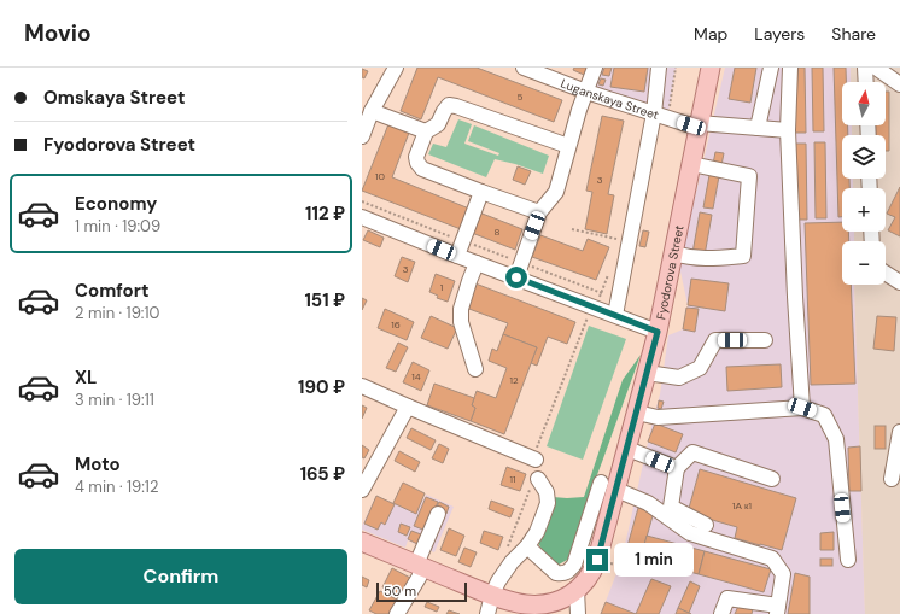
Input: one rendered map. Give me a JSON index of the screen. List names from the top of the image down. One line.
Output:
{"streets":{"main road":["Fyodorova Street"],"street":["Luganskaya Street"]},"crossings":[["Luganskaya Street","Fyodorova Street"]],"house_numbers":["5","10","3","8","3","1","16","14","12","11","1А к1"],"scale_bar":"50 m","north":"top","page":{"header":"Movio","nav":["Map","Layers","Share"],"banner":["Omskaya Street","Fyodorova Street"],"map_buttons":["+","−"],"list":[{"name":"Economy","note":"1 min · 19:09","value":"112 ₽"},{"name":"Comfort","note":"2 min · 19:10","value":"151 ₽"},{"name":"XL","note":"3 min · 19:11","value":"190 ₽"},{"name":"Moto","note":"4 min · 19:12","value":"165 ₽"}],"buttons":"Confirm","bubble":"1 min","scale":"50 m"}}
